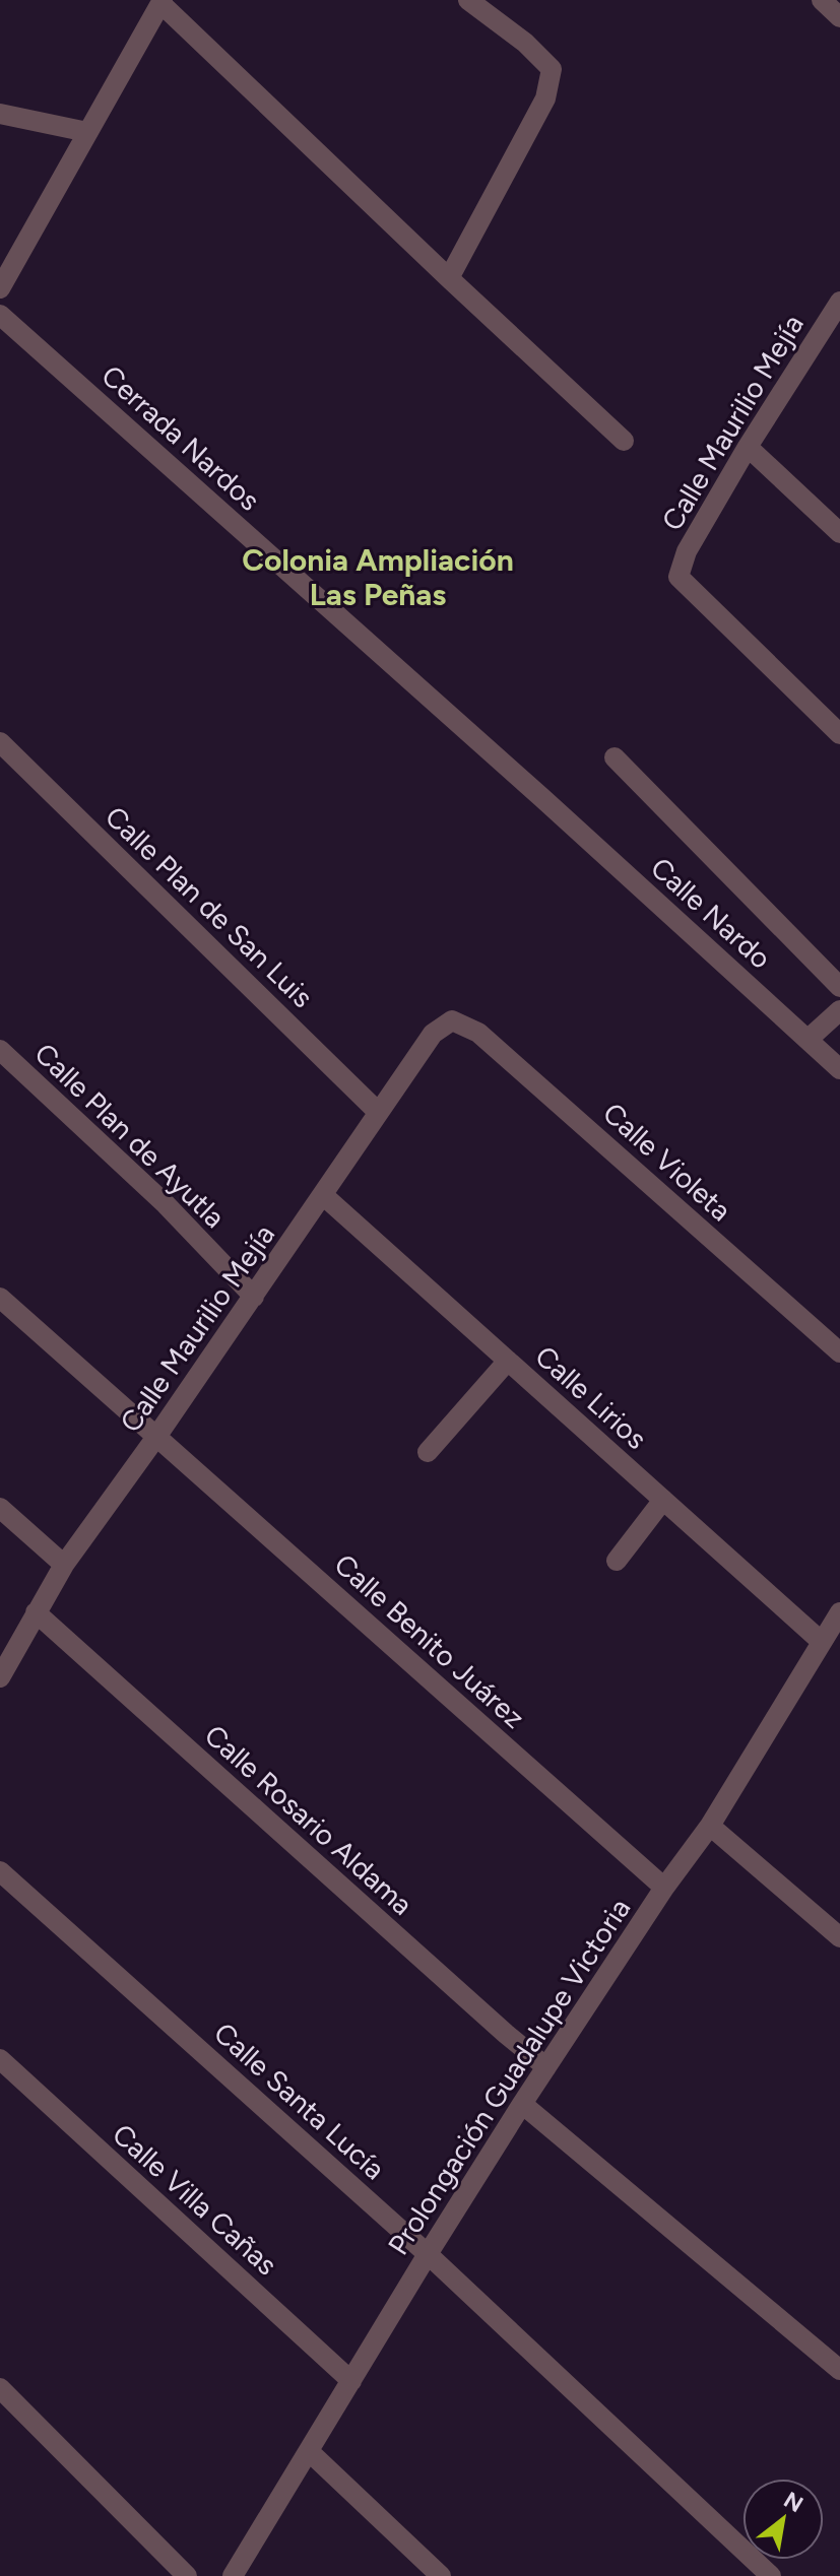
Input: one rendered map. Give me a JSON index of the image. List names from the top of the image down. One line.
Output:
{"streets":{"street":["Calle Maurilio Mejía","Cerrada Nardos","Calle Plan de San Luis","Calle Nardo","Calle Plan de Ayutla","Calle Violeta","Calle Lirios","Calle Benito Juárez","Calle Rosario Aldama","Prolongación Guadalupe Victoria","Calle Santa Lucía","Calle Villa Cañas"]},"crossings":[["Calle Maurilio Mejía","Calle Plan de San Luis"],["Calle Maurilio Mejía","Calle Plan de Ayutla"],["Calle Maurilio Mejía","Calle Violeta"],["Calle Maurilio Mejía","Calle Lirios"],["Calle Maurilio Mejía","Calle Benito Juárez"],["Calle Maurilio Mejía","Calle Rosario Aldama"],["Cerrada Nardos","Calle Nardo"],["Calle Lirios","Prolongación Guadalupe Victoria"],["Calle Benito Juárez","Prolongación Guadalupe Victoria"],["Calle Rosario Aldama","Prolongación Guadalupe Victoria"],["Prolongación Guadalupe Victoria","Calle Santa Lucía"],["Prolongación Guadalupe Victoria","Calle Villa Cañas"]],"districts":["Colonia Ampliación Las Peñas"],"north":"top right"}
